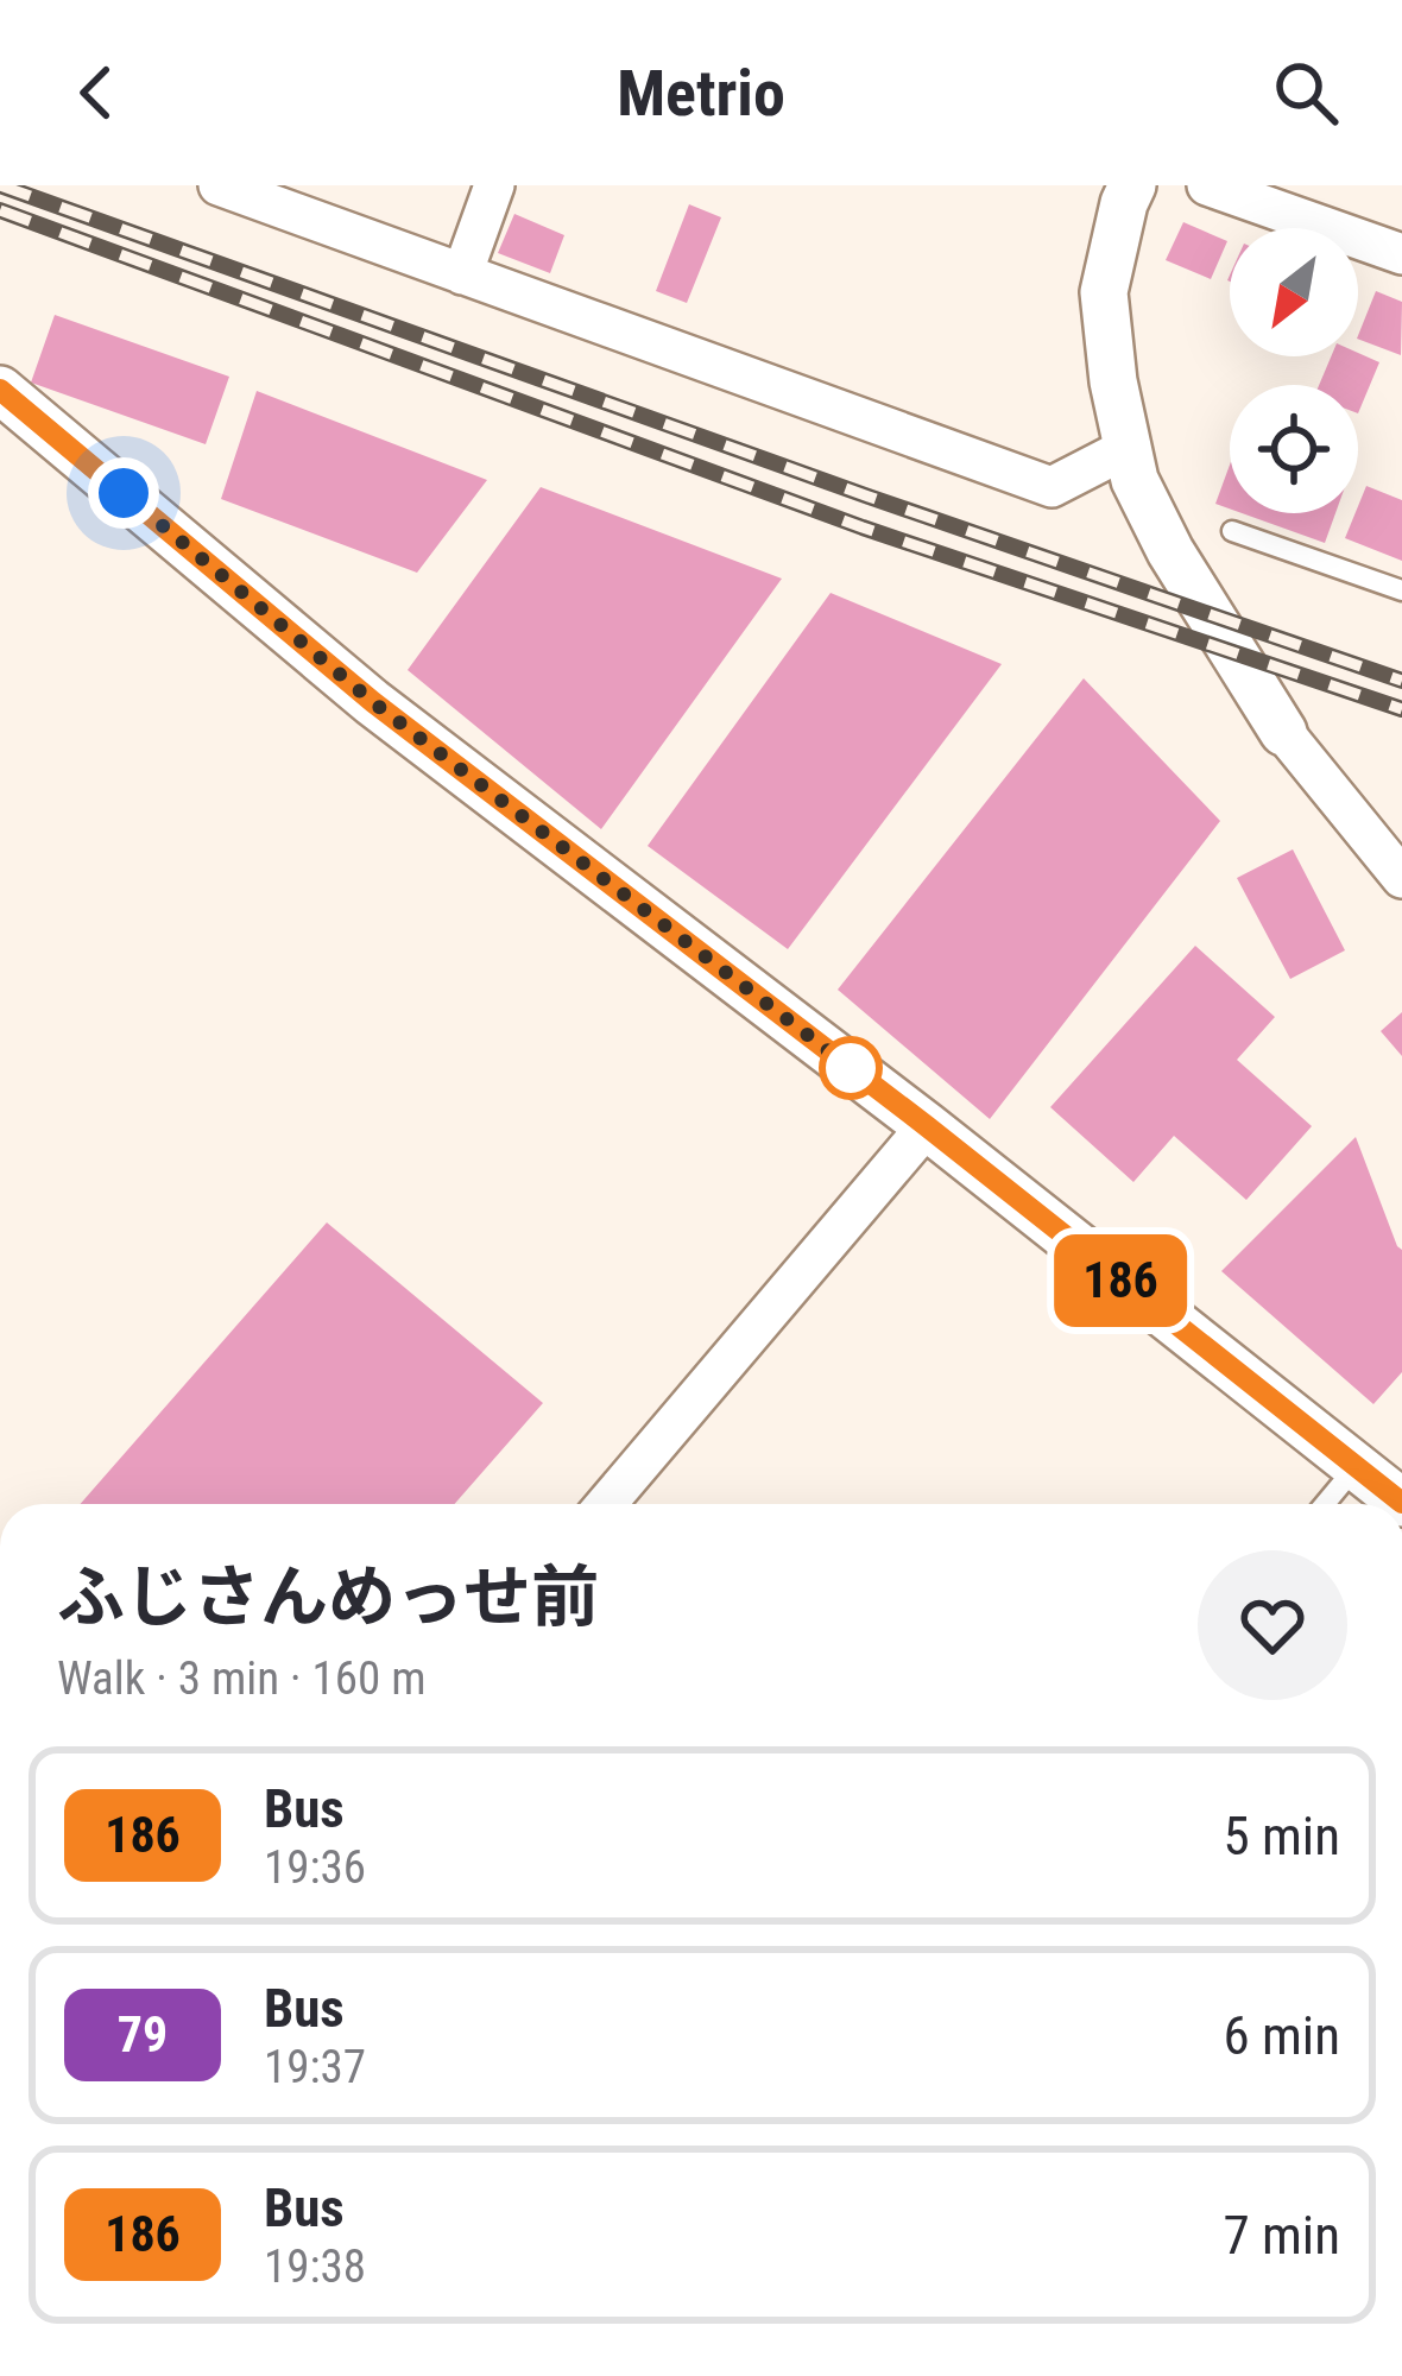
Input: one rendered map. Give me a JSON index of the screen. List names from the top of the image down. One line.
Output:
{"lines":["bus line 186"],"north":"bottom left","page":{"header":"Metrio","on_map":"186","heading":["ふじさんめっせ前","Walk · 3 min · 160 m"],"list":[{"mark":"186","name":"Bus","note":"19:36","value":"5 min"},{"mark":"79","name":"Bus","note":"19:37","value":"6 min"},{"mark":"186","name":"Bus","note":"19:38","value":"7 min"}]}}
